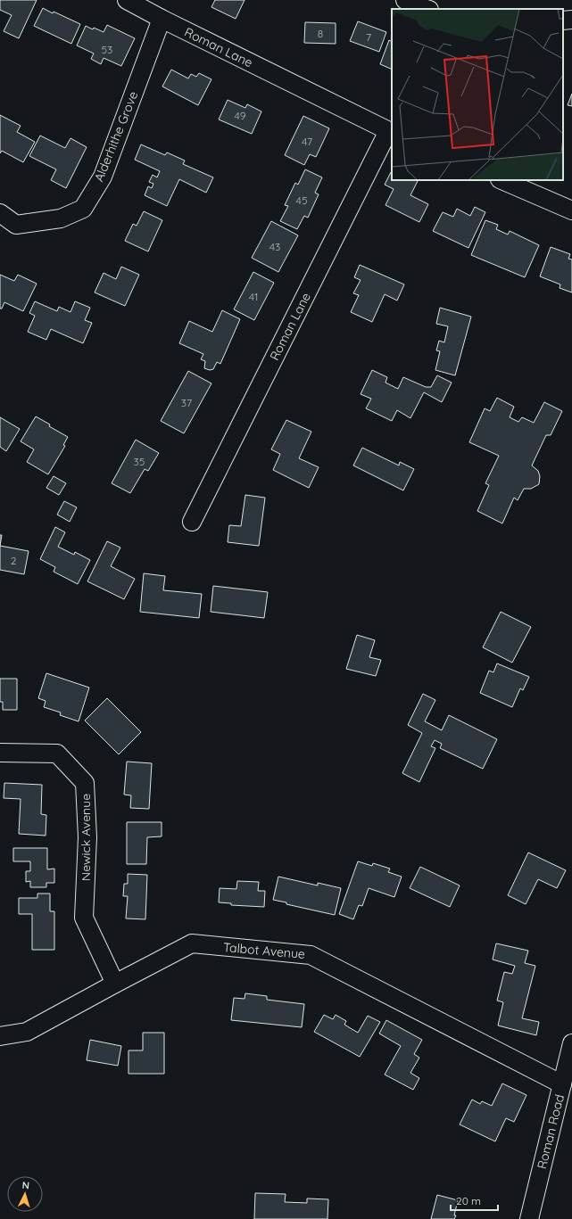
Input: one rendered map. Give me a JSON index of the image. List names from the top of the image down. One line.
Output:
{"streets":{"street":["Roman Lane","Alderhithe Grove","Newick Avenue","Talbot Avenue","Roman Road"]},"crossings":[["Roman Lane","Alderhithe Grove"],["Newick Avenue","Talbot Avenue"],["Talbot Avenue","Roman Road"]],"house_numbers":["8","7","53","49","47","45","43","41","37","35","2"],"scale_bar":"20 m","north":"top"}
